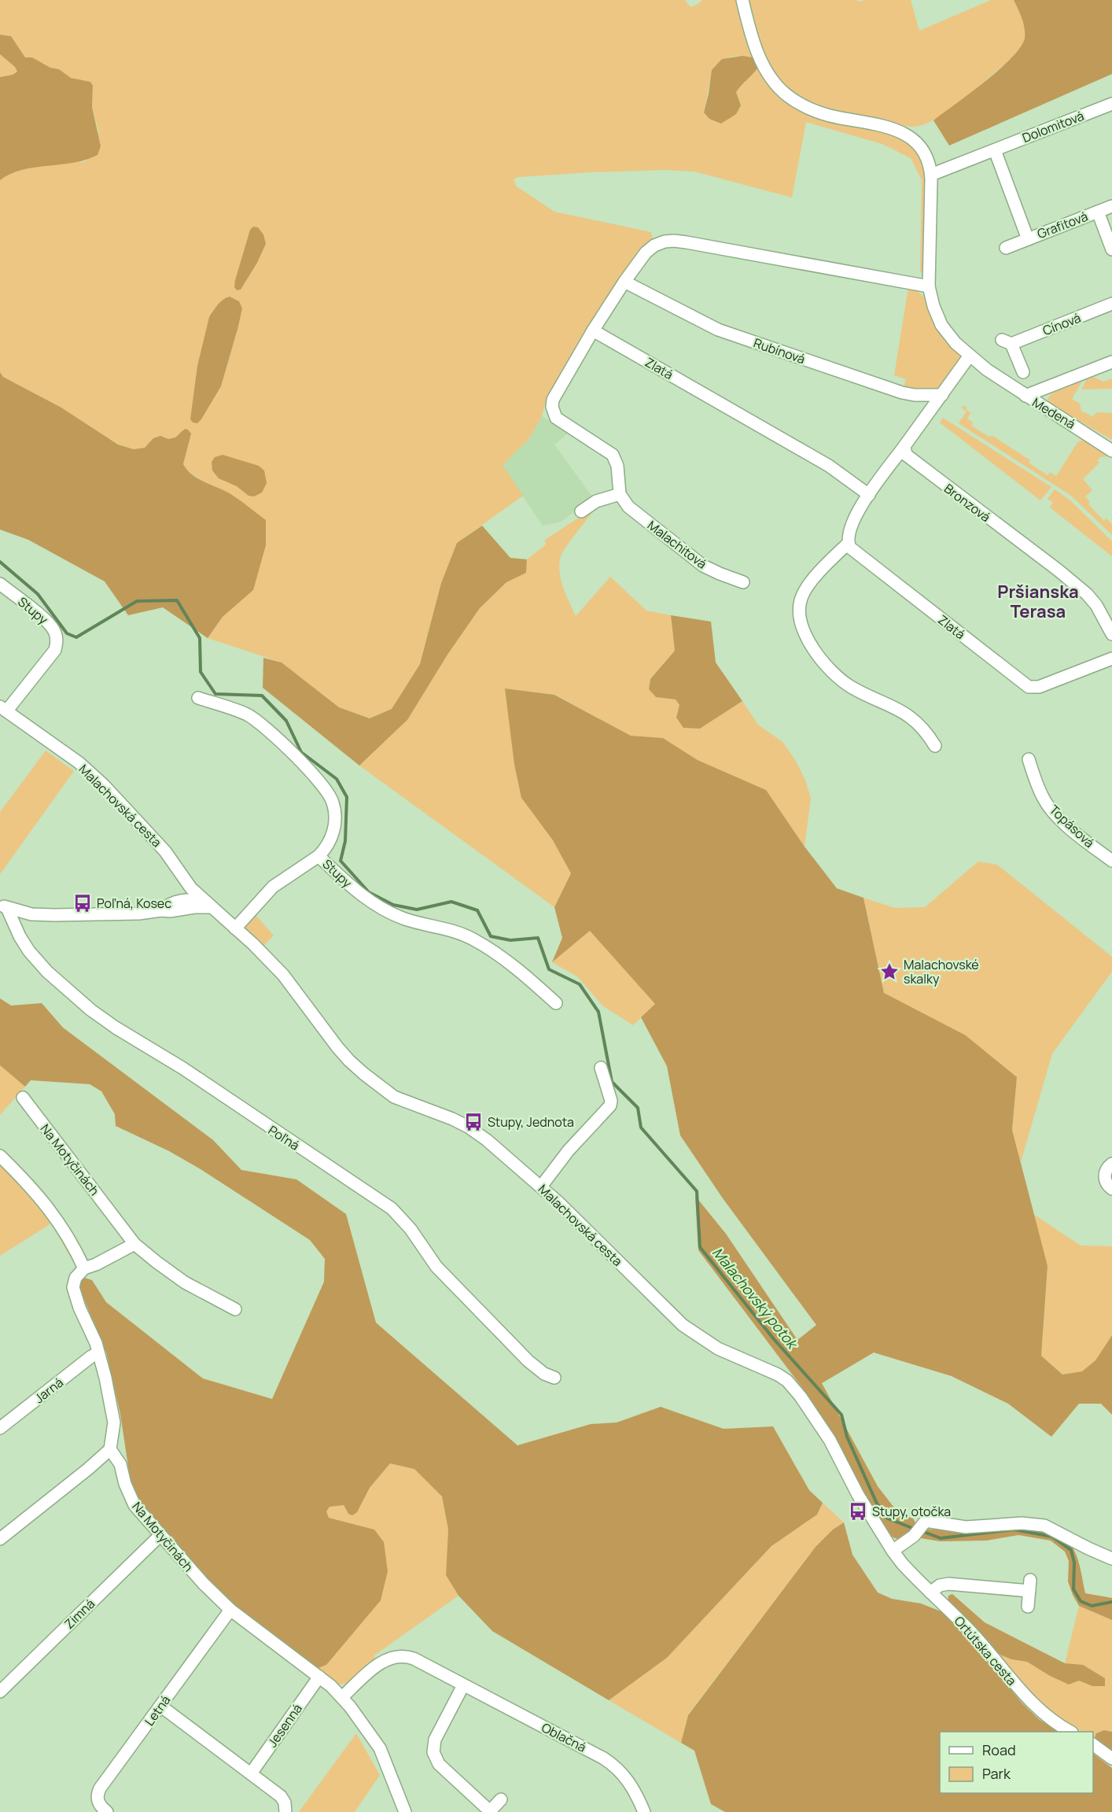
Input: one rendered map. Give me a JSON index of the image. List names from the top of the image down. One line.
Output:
{"streets":{"street":["Dolomitová","Grafitová","Cínová","Rubínová","Zlatá","Medená","Bronzová","Malachitová","Stupy","Malachovská cesta","Topásová","Poľná","Na Motyčinách","Jarná","Zimná","Ortútska cesta","Letná","Jesenná","Oblačná"]},"crossings":[["Dolomitová","Grafitová"],["Stupy","Malachovská cesta"],["Malachovská cesta","Poľná"],["Malachovská cesta","Ortútska cesta"],["Na Motyčinách","Zimná"],["Na Motyčinách","Letná"],["Na Motyčinách","Jesenná"],["Na Motyčinách","Oblačná"]],"districts":["Pršianska Terasa"],"water":["Malachovský potok"],"places":{"bus stop":["Poľná, Kosec","Stupy, Jednota","Stupy, otočka"],"place":["Malachovské skalky"]},"legend":["Road","Park"]}
